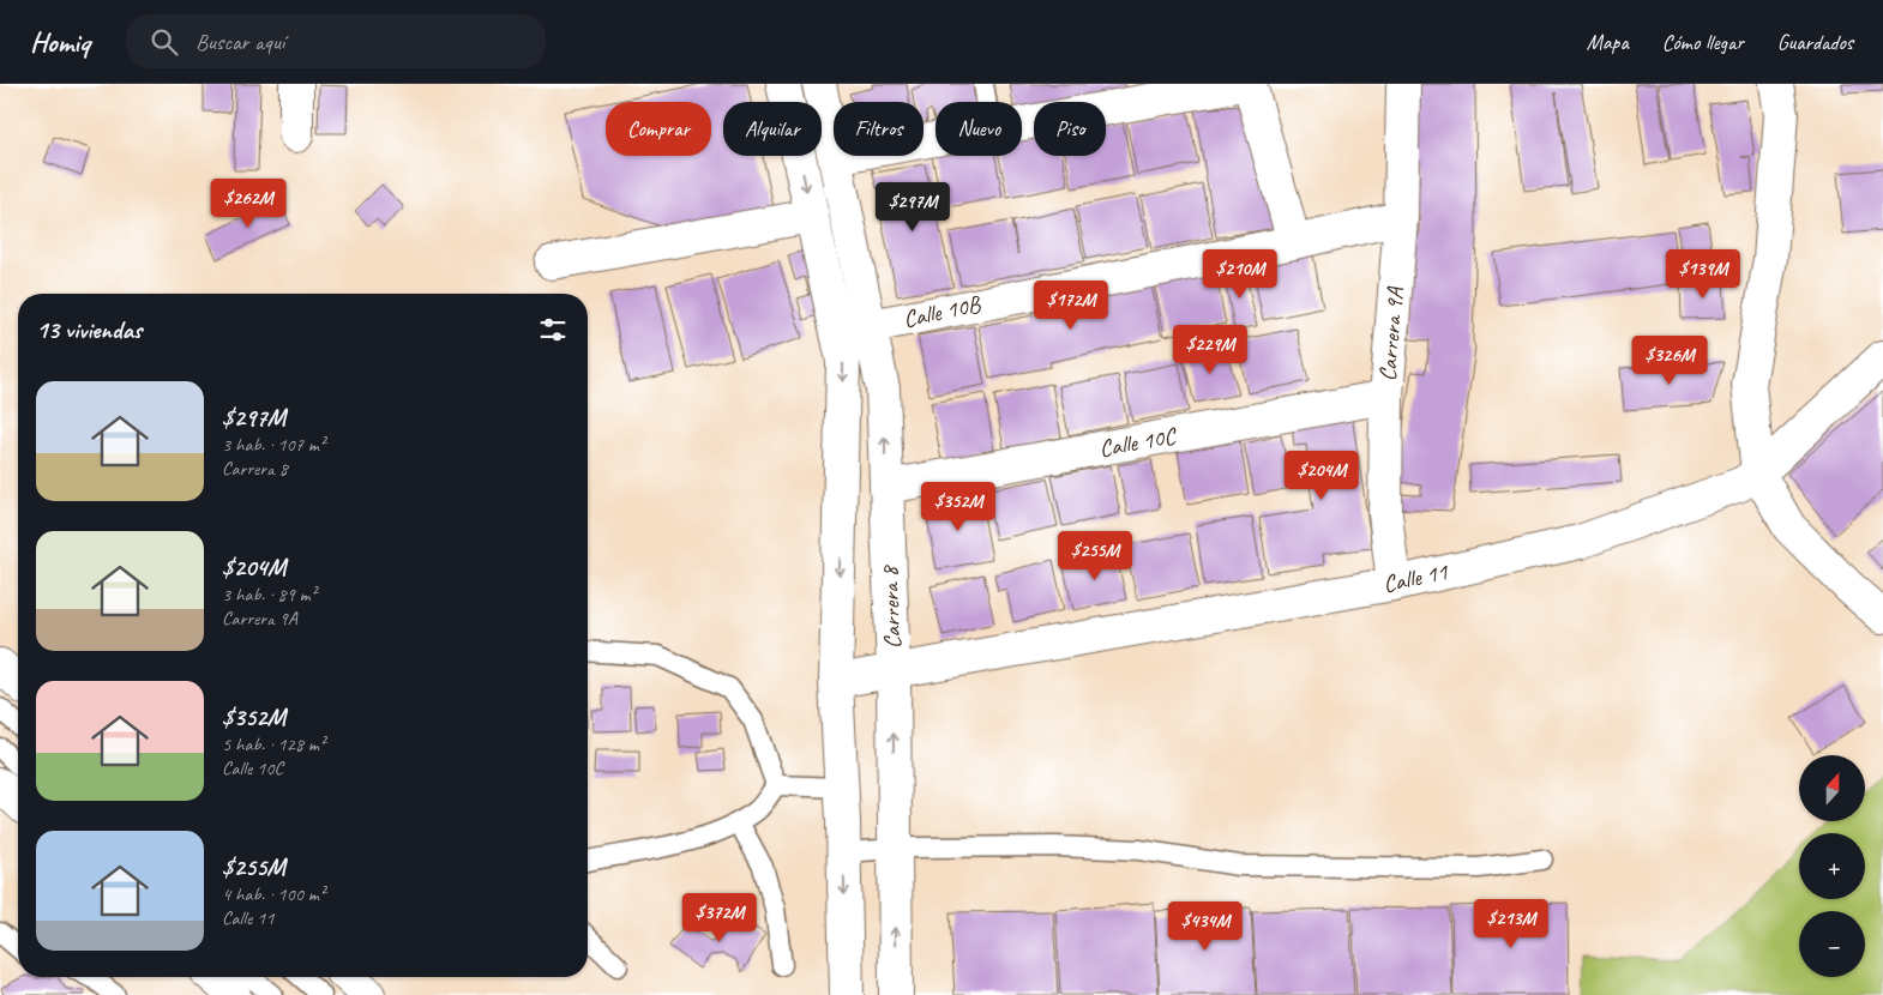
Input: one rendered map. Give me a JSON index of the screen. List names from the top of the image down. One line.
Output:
{"streets":{"main road":["Calle 10B","Carrera 9A","Calle 10C","Calle 11","Carrera 8"]},"crossings":[["Calle 10B","Carrera 9A"],["Calle 10B","Carrera 8"],["Carrera 9A","Calle 10C"],["Carrera 9A","Calle 11"],["Calle 10C","Carrera 8"],["Calle 11","Carrera 8"]],"north":"top","page":{"header":"Homiq","search":"Buscar aquí","nav":["Mapa","Cómo llegar","Guardados"],"chip":["Comprar","Alquilar","Filtros","Nuevo","Piso"],"price":["$262M","$297M","$210M","$139M","$172M","$229M","$326M","$204M","$352M","$255M","$372M","$213M","$434M"],"heading":"13 viviendas","list":[{"name":"$297M","note":"3 hab. · 107 m² · Carrera 8"},{"name":"$204M","note":"3 hab. · 89 m² · Carrera 9A"},{"name":"$352M","note":"5 hab. · 128 m² · Calle 10C"},{"name":"$255M","note":"4 hab. · 100 m² · Calle 11"}],"map_buttons":["+","−"]}}
